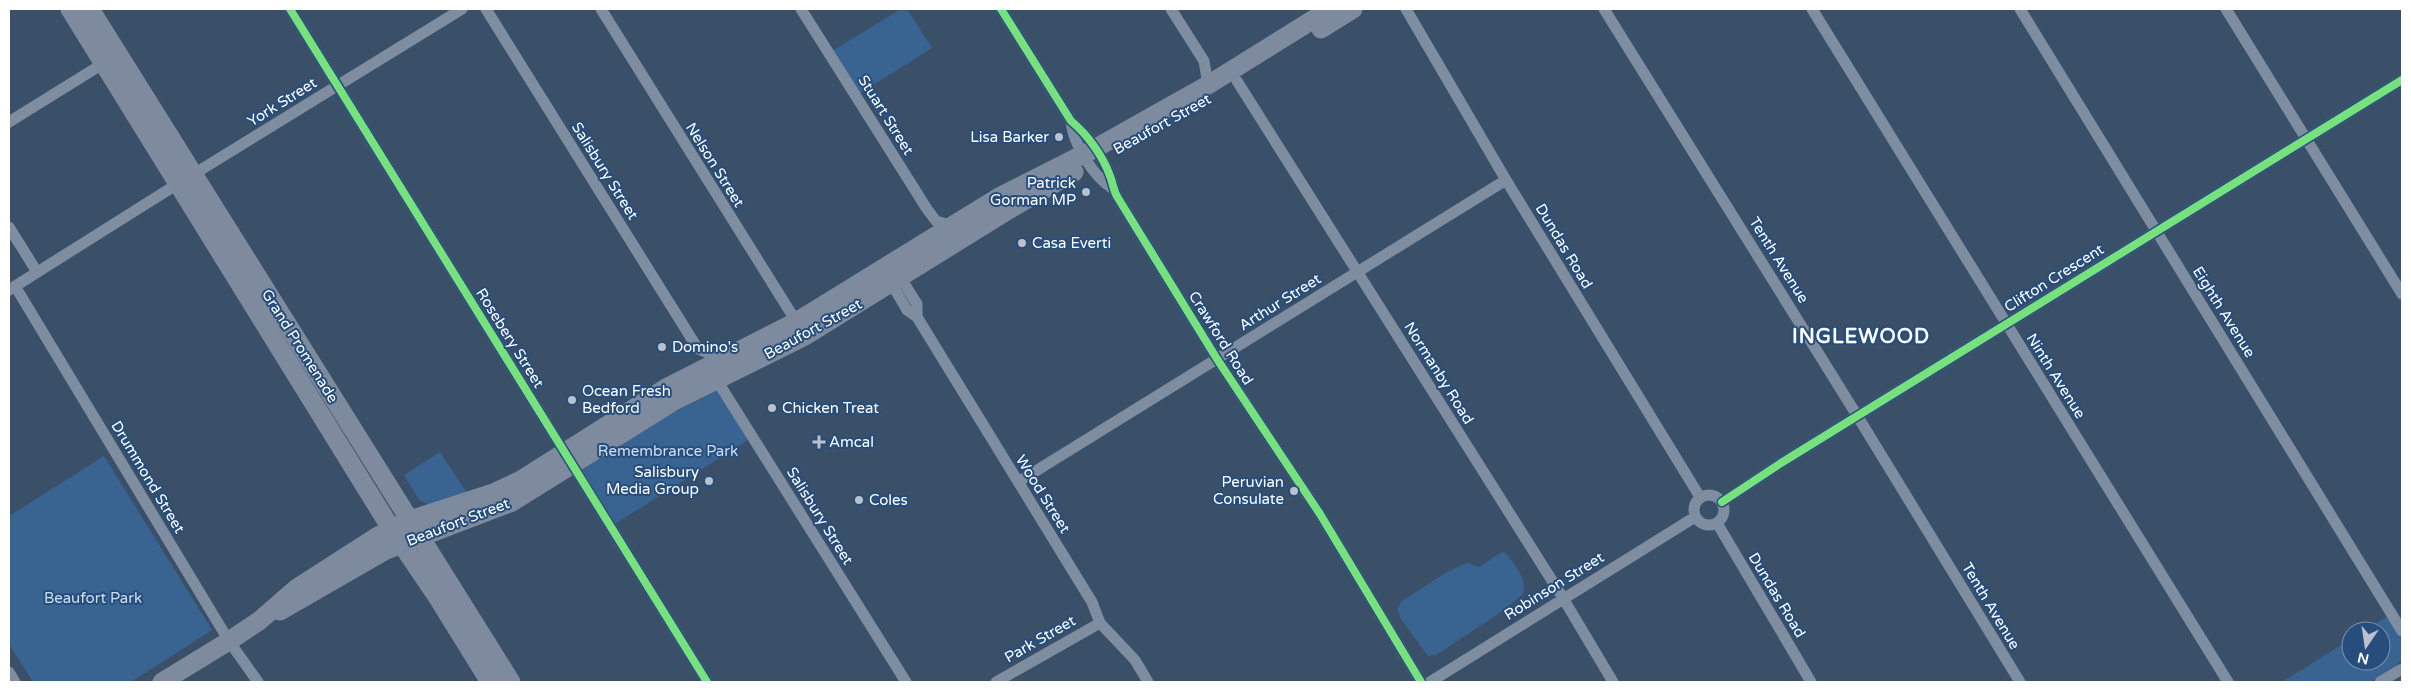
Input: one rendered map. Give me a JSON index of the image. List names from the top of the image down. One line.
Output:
{"streets":{"main road":["Beaufort Street","Grand Promenade"],"street":["York Street","Stuart Street","Nelson Street","Salisbury Street","Dundas Road","Tenth Avenue","Clifton Crescent","Arthur Street","Eighth Avenue","Rosebery Street","Crawford Road","Normanby Road","Ninth Avenue","Drummond Street","Wood Street","Robinson Street","Park Street"]},"crossings":[["York Street","Rosebery Street"],["York Street","Grand Promenade"],["York Street","Drummond Street"],["Stuart Street","Beaufort Street"],["Beaufort Street","Nelson Street"],["Beaufort Street","Salisbury Street"],["Beaufort Street","Rosebery Street"],["Beaufort Street","Crawford Road"],["Beaufort Street","Grand Promenade"],["Beaufort Street","Normanby Road"],["Beaufort Street","Drummond Street"],["Beaufort Street","Wood Street"],["Dundas Road","Clifton Crescent"],["Dundas Road","Arthur Street"],["Dundas Road","Robinson Street"],["Tenth Avenue","Clifton Crescent"],["Clifton Crescent","Eighth Avenue"],["Clifton Crescent","Ninth Avenue"],["Clifton Crescent","Robinson Street"],["Arthur Street","Crawford Road"],["Arthur Street","Normanby Road"],["Arthur Street","Wood Street"],["Normanby Road","Robinson Street"],["Wood Street","Park Street"]],"districts":["INGLEWOOD"],"parks":["Remembrance Park","Beaufort Park"],"places":{"other":["Lisa Barker","Patrick Gorman MP","Casa Everti","Domino's","Ocean Fresh Bedford","Chicken Treat","Salisbury Media Group","Peruvian Consulate","Coles"],"health":["Amcal"]},"north":"bottom"}
